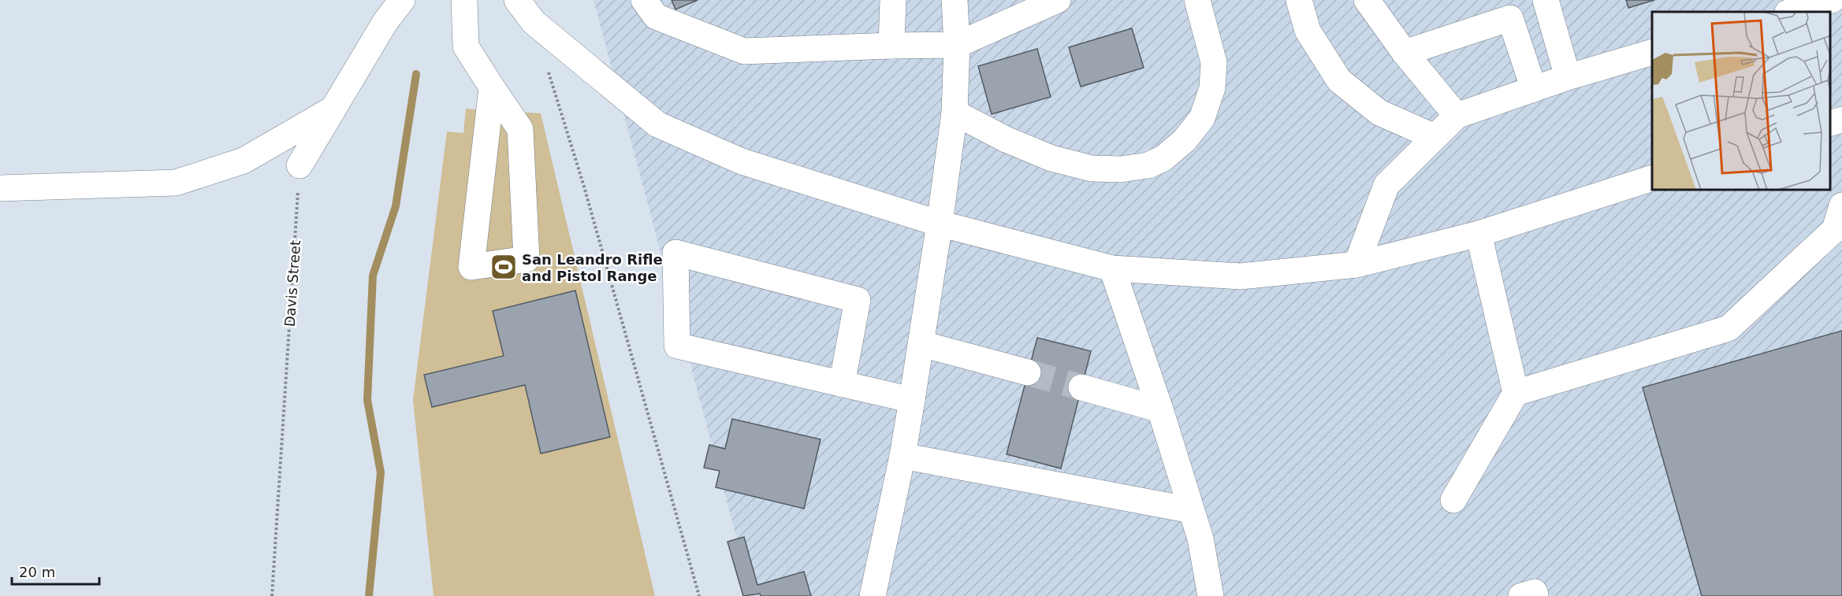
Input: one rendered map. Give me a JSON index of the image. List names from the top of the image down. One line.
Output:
{"streets":{"path":["Davis Street"]},"places":{"sports":["San Leandro Rifle and Pistol Range"]},"scale_bar":"20 m"}
